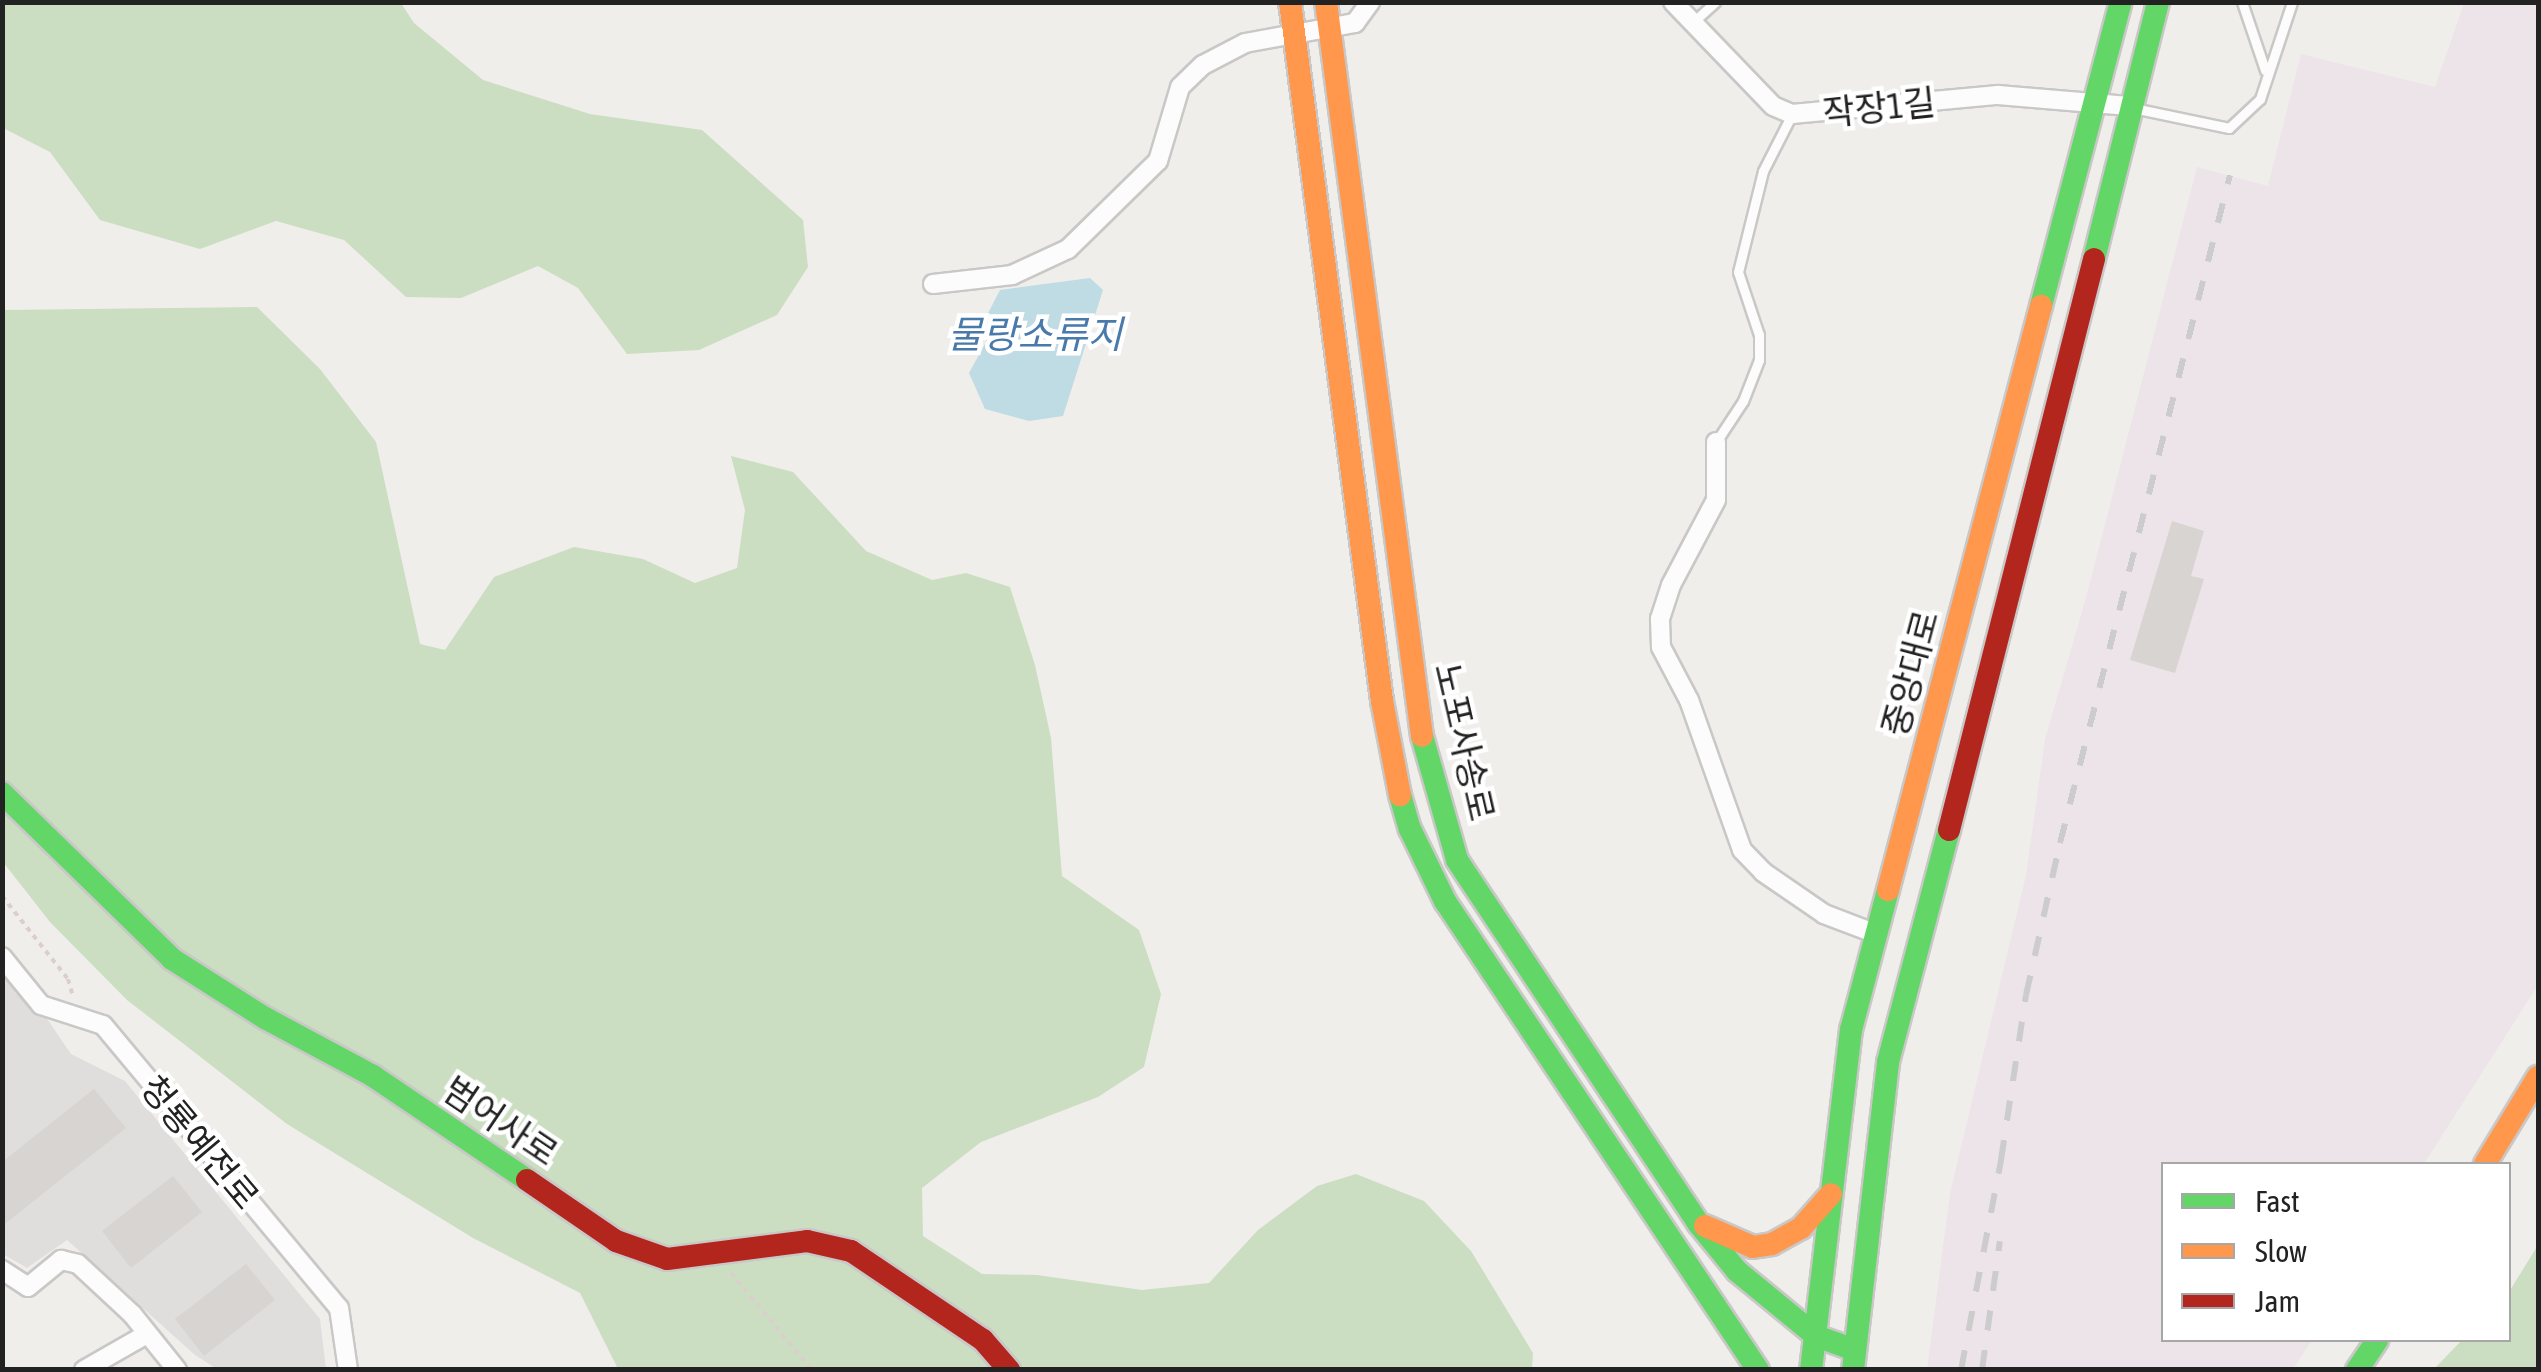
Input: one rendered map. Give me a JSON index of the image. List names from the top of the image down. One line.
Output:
{"streets":{"main road":["중앙대로","노포사송로","범어사로"],"street":["작장1길","청룡예전로"]},"crossings":[["작장1길","중앙대로"],["중앙대로","노포사송로"]],"water":["물랑소류지"],"legend":["Fast","Slow","Jam"]}
